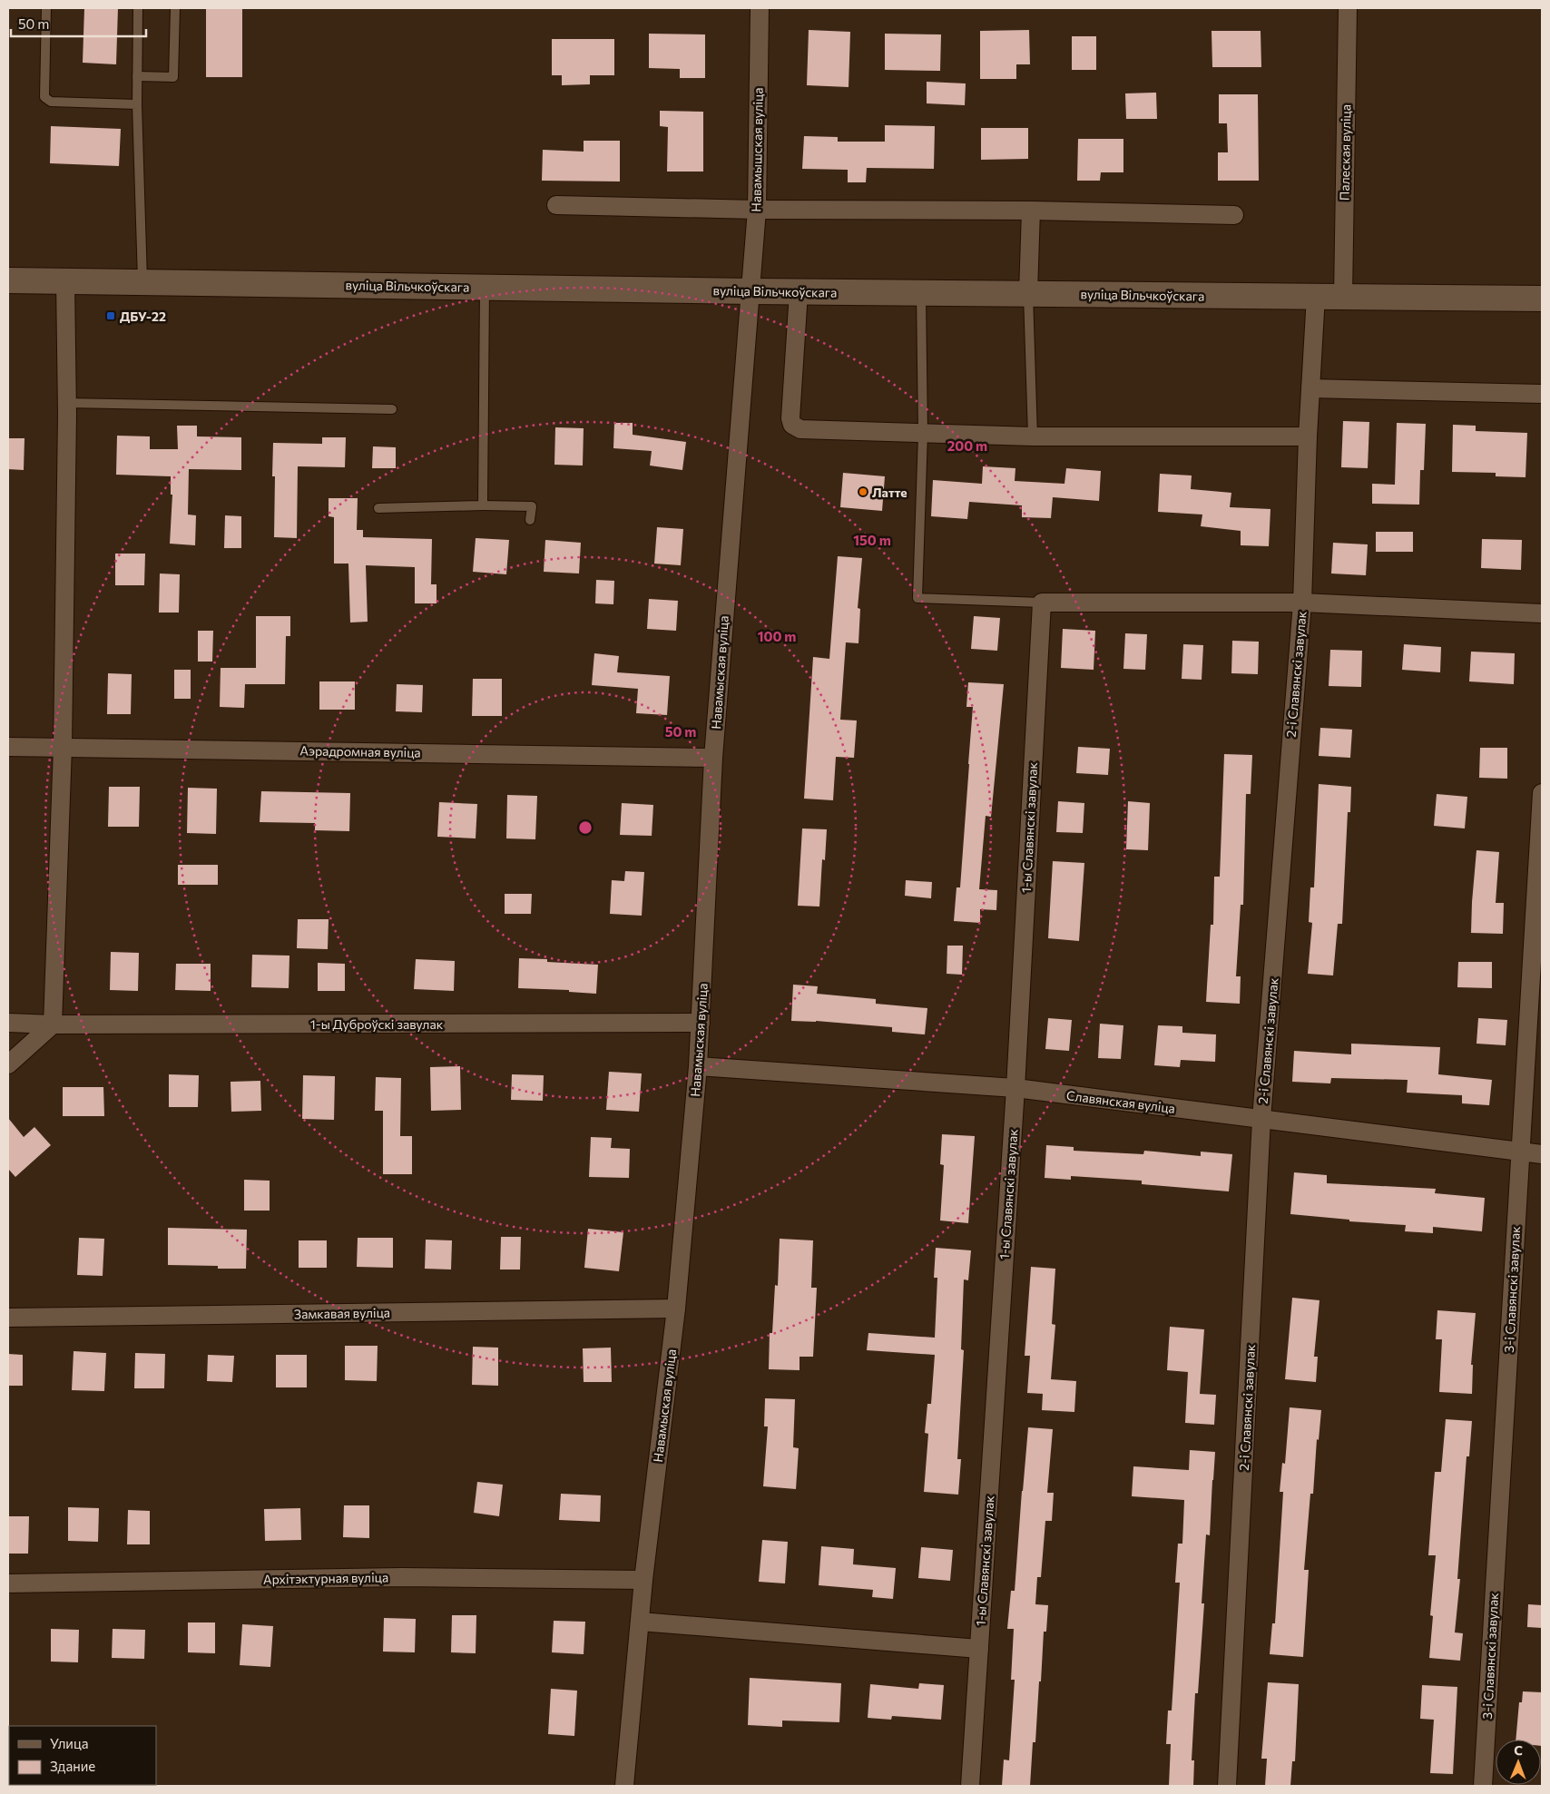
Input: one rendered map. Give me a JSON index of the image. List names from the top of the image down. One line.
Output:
{"streets":{"main road":["вуліца Вільчкоўскага"],"street":["Навамышская вуліца","Палеская вуліца","Навамыская вуліца","2-і Славянскі завулак","Аэрадромная вуліца","1-ы Славянскі завулак","1-ы Дуброўскі завулак","Славянская вуліца","3-і Славянскі завулак","Замкавая вуліца","Архітэктурная вуліца"]},"crossings":[["Навамышская вуліца","вуліца Вільчкоўскага"],["Навамышская вуліца","Навамыская вуліца"],["Палеская вуліца","вуліца Вільчкоўскага"],["вуліца Вільчкоўскага","Навамыская вуліца"],["вуліца Вільчкоўскага","2-і Славянскі завулак"],["Навамыская вуліца","Аэрадромная вуліца"],["Навамыская вуліца","1-ы Дуброўскі завулак"],["Навамыская вуліца","Славянская вуліца"],["Навамыская вуліца","Замкавая вуліца"],["Навамыская вуліца","Архітэктурная вуліца"],["2-і Славянскі завулак","Славянская вуліца"],["1-ы Славянскі завулак","Славянская вуліца"],["Славянская вуліца","3-і Славянскі завулак"]],"places":{"transit":["ДБУ-22"],"other":["Латте"]},"legend":["Улица","Здание"],"scale_bar":"50 m","north":"top","rings":["200 m","150 m","100 m","50 m"]}
